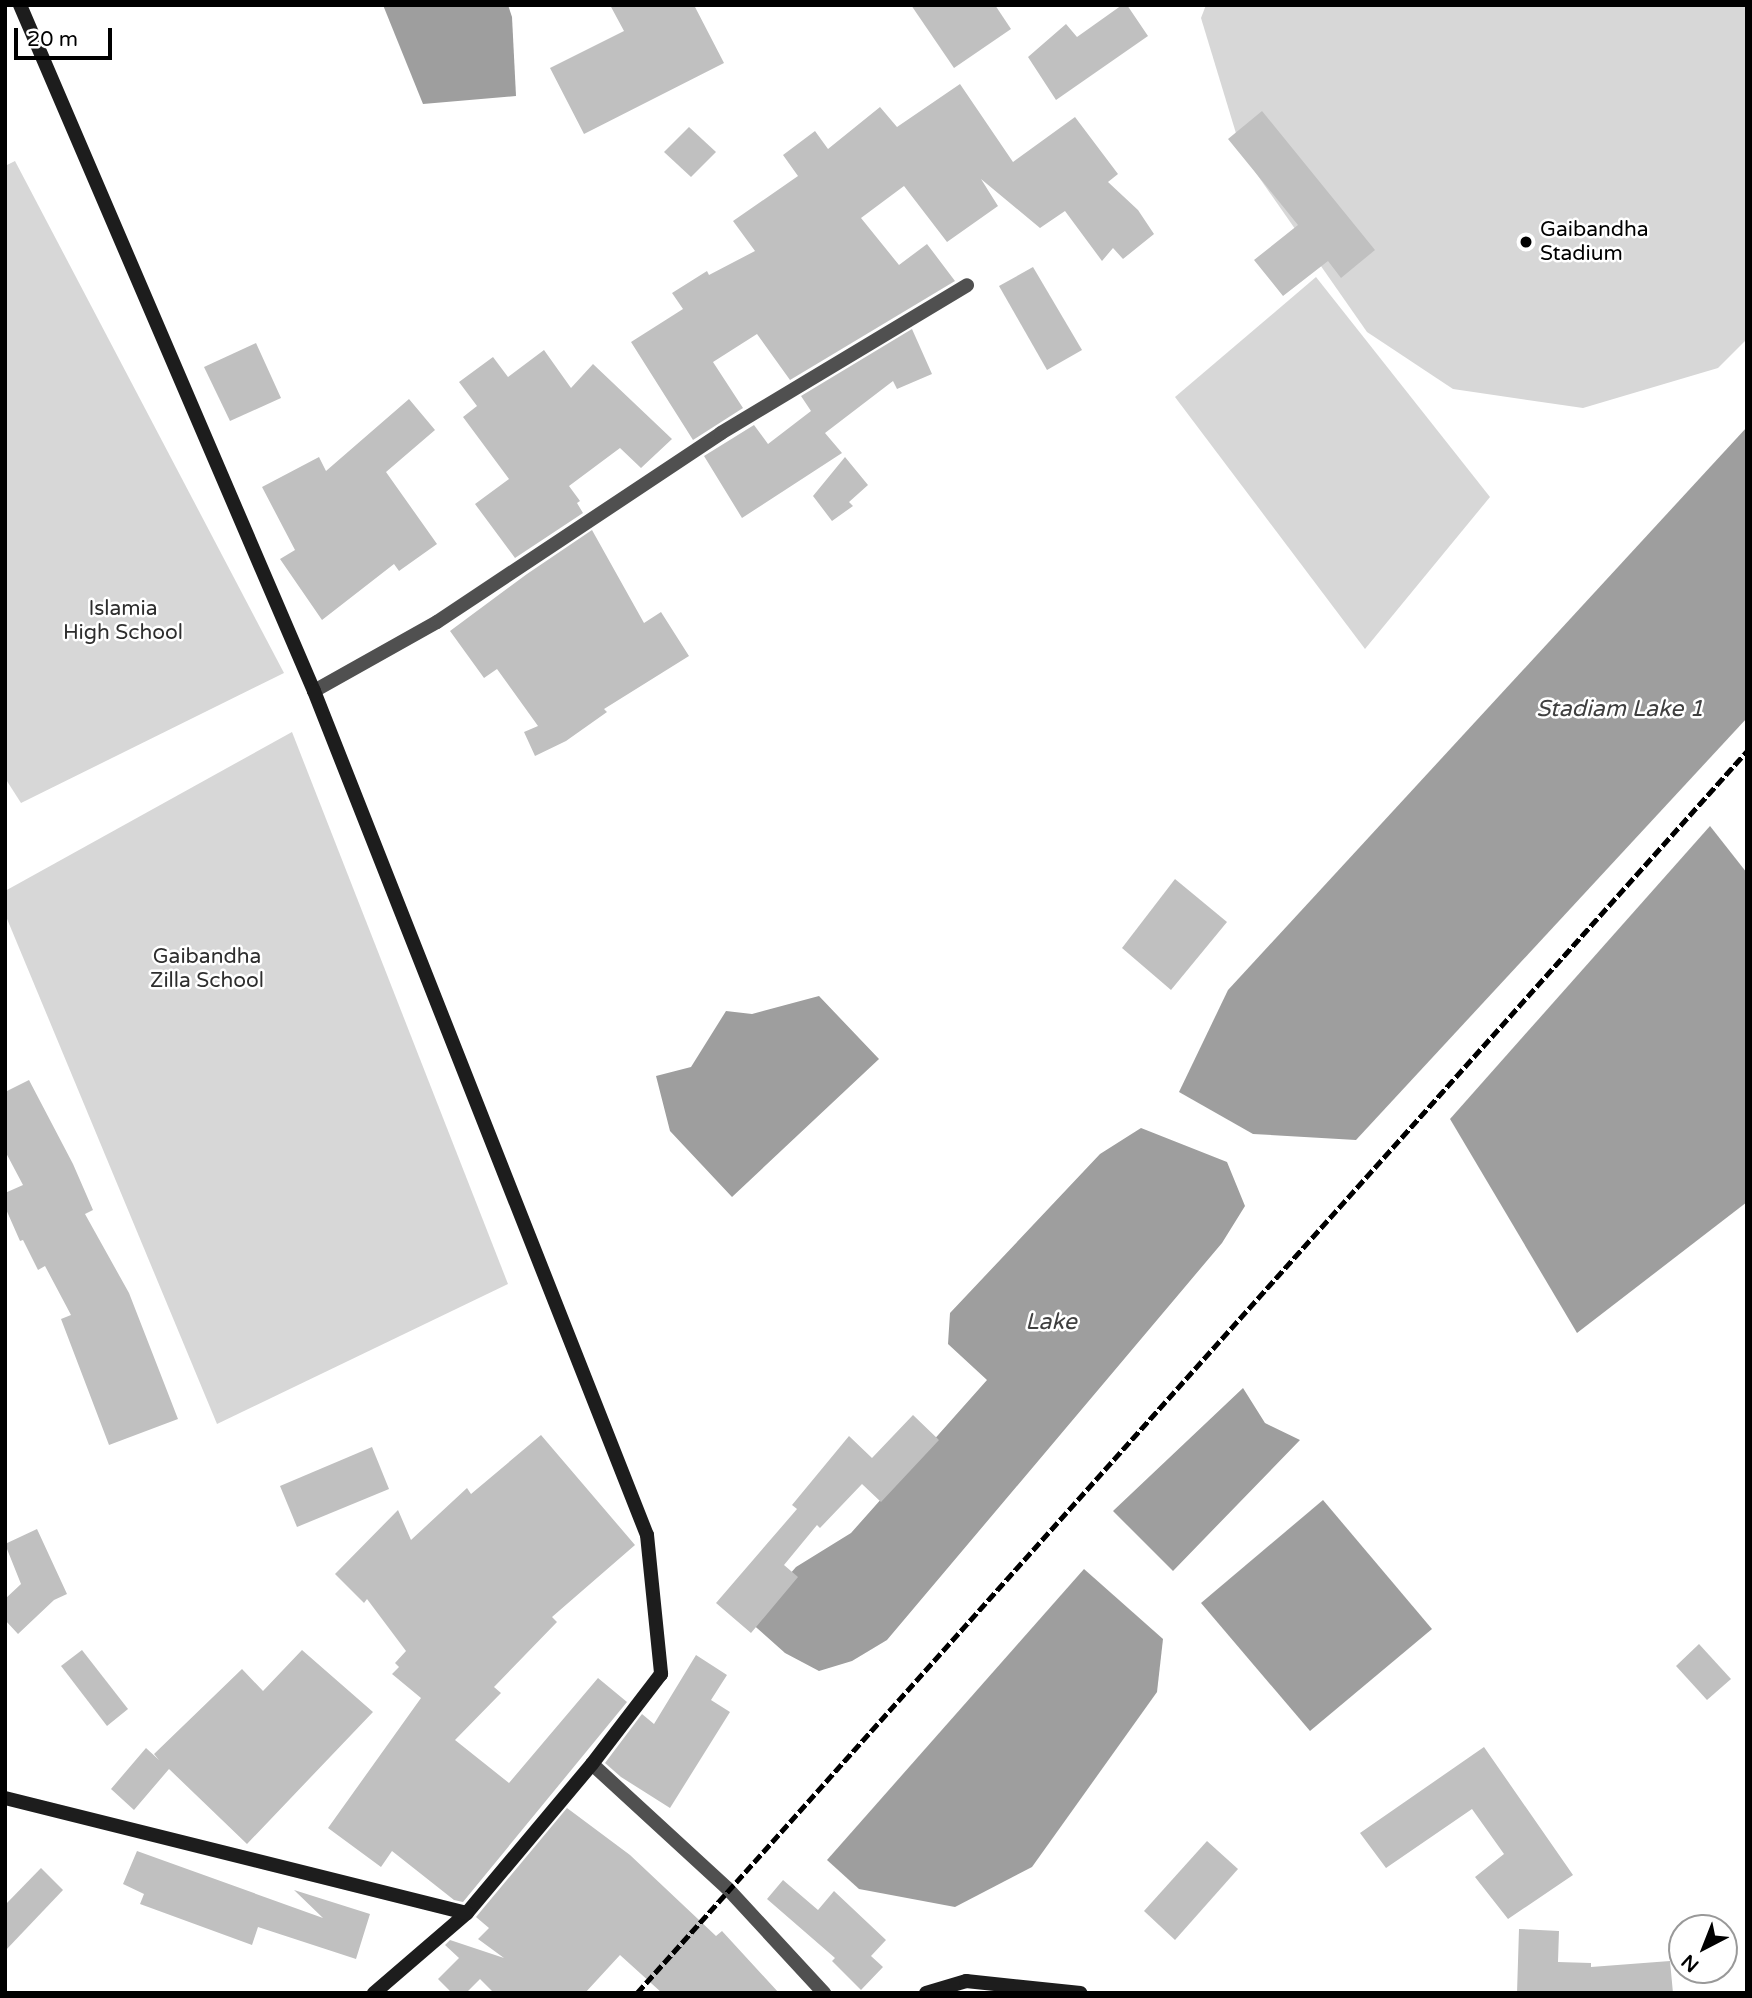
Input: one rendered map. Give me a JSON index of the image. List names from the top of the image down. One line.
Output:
{"water":["Stadiam Lake 1","Lake"],"parks":["Islamia High School","Gaibandha Zilla School"],"places":["Gaibandha Stadium"],"scale_bar":"20 m","north":"bottom left"}
